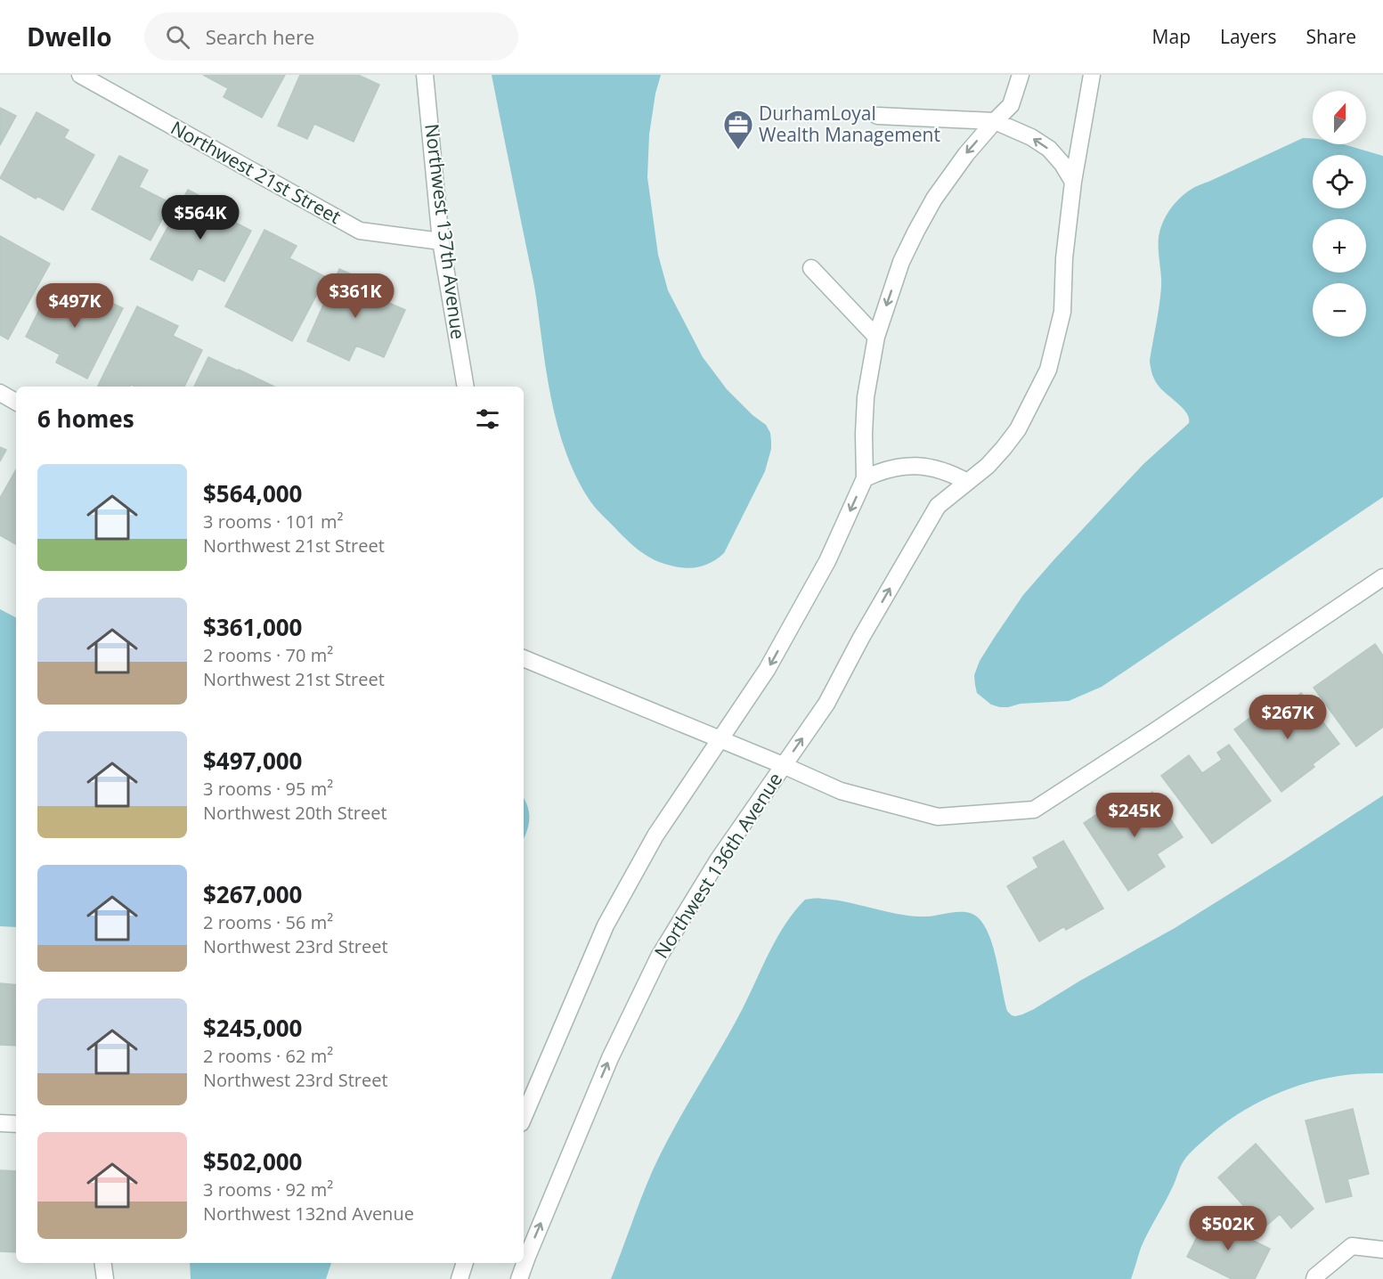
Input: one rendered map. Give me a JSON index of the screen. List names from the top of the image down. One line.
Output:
{"streets":{"street":["Northwest 21st Street","Northwest 137th Avenue","Northwest 136th Avenue"]},"crossings":[["Northwest 21st Street","Northwest 137th Avenue"]],"places":{"office":["DurhamLoyal Wealth Management"]},"north":"top","page":{"header":"Dwello","search":"Search here","nav":["Map","Layers","Share"],"map_buttons":["+","−"],"price":["$564K","$361K","$497K","$267K","$245K","$502K"],"heading":"6 homes","list":[{"name":"$564,000","note":"3 rooms · 101 m² · Northwest 21st Street"},{"name":"$361,000","note":"2 rooms · 70 m² · Northwest 21st Street"},{"name":"$497,000","note":"3 rooms · 95 m² · Northwest 20th Street"},{"name":"$267,000","note":"2 rooms · 56 m² · Northwest 23rd Street"},{"name":"$245,000","note":"2 rooms · 62 m² · Northwest 23rd Street"},{"name":"$502,000","note":"3 rooms · 92 m² · Northwest 132nd Avenue"}]}}
